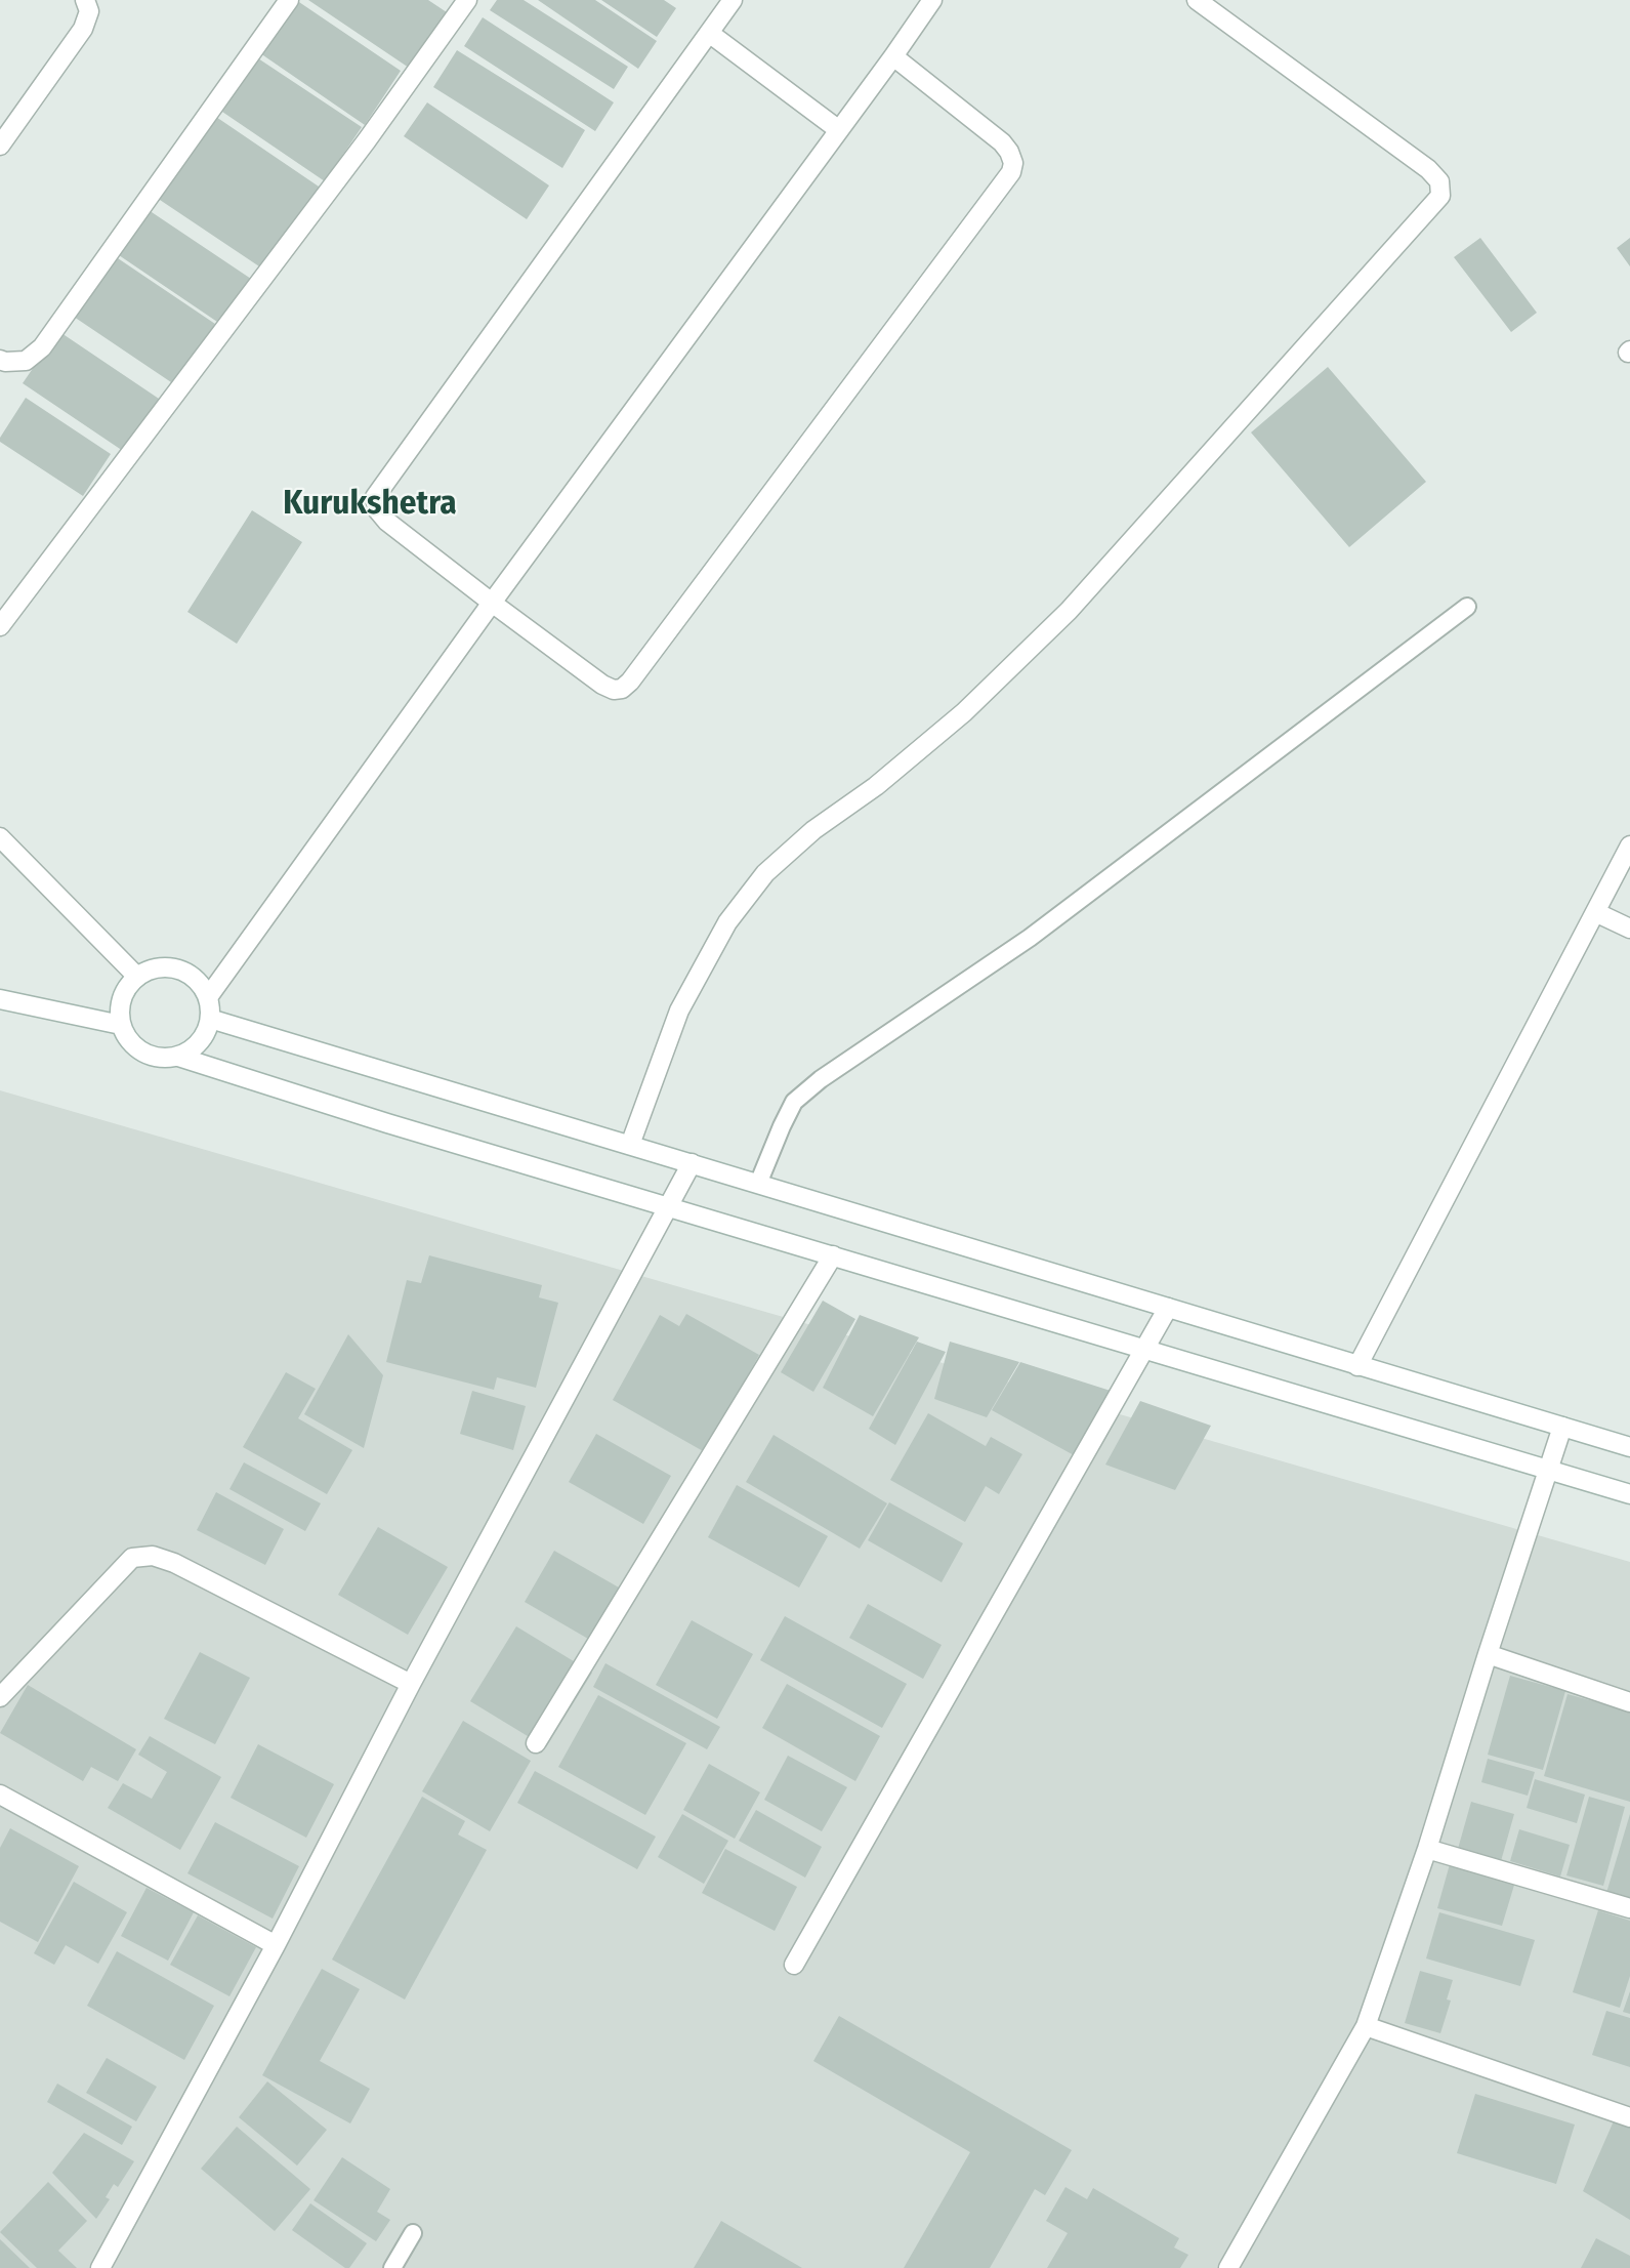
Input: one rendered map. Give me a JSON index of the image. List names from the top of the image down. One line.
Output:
{"districts":["Kurukshetra"]}
